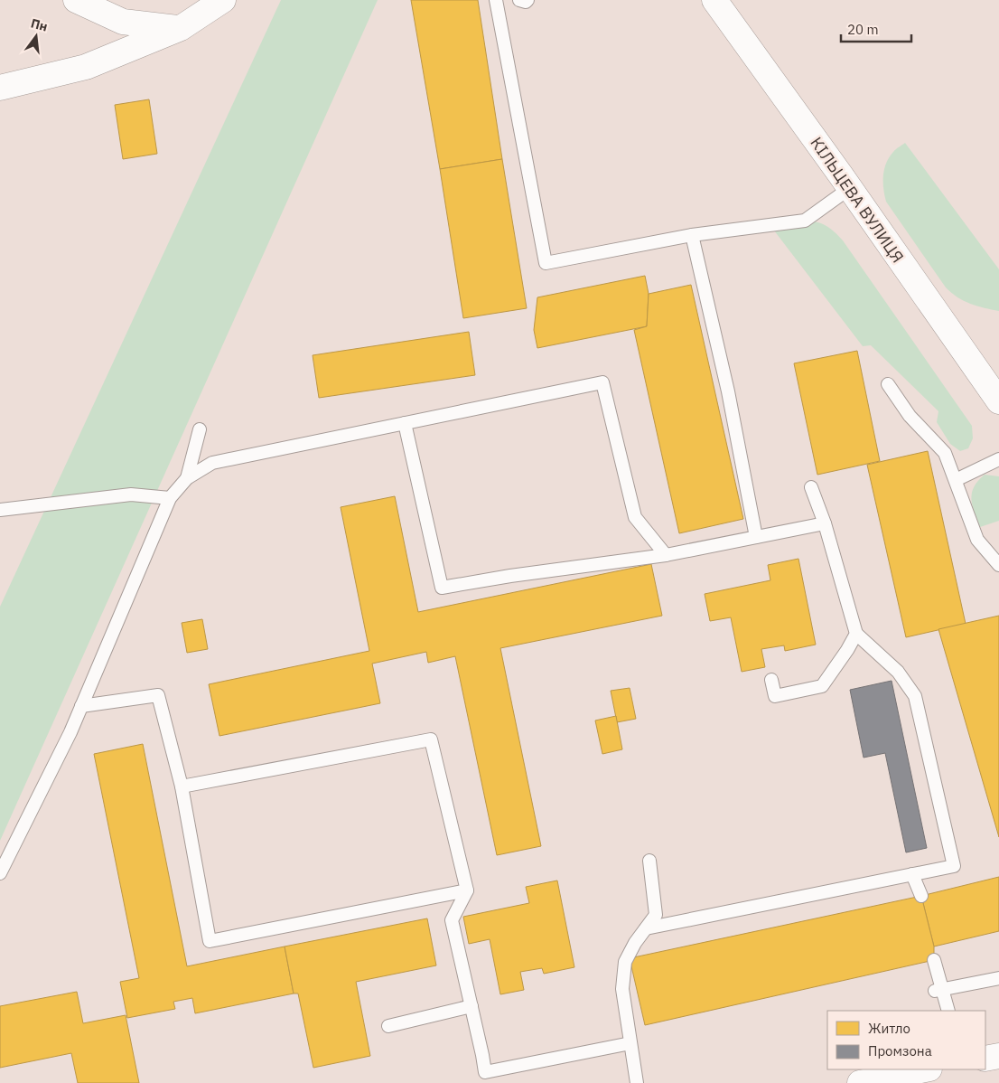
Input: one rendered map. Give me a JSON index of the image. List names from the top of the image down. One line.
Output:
{"streets":{"main road":["КІЛЬЦЕВА ВУЛИЦЯ"]},"legend":["Житло","Промзона"],"scale_bar":"20 m","north":"top"}
